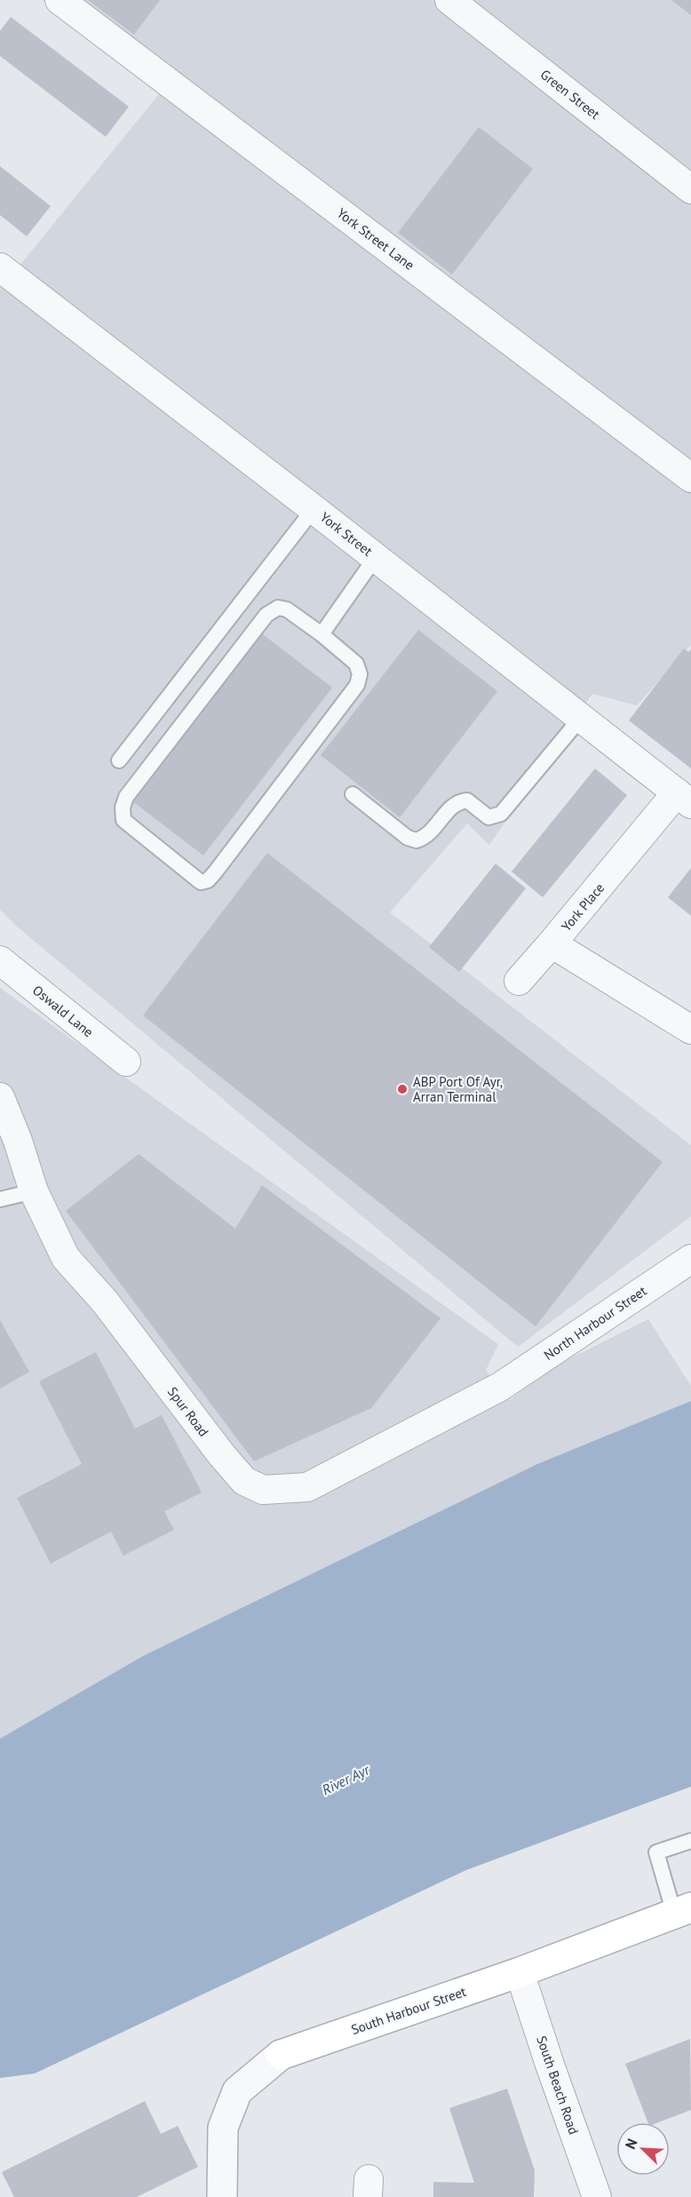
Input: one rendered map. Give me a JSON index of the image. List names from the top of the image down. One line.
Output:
{"streets":{"main road":["South Harbour Street"],"street":["Green Street","York Street Lane","York Street","York Place","Oswald Lane","North Harbour Street","Spur Road","South Beach Road"]},"crossings":[["York Street","York Place"],["North Harbour Street","Spur Road"],["South Harbour Street","South Beach Road"]],"water":["River Ayr"],"places":["ABP Port Of Ayr, Arran Terminal"],"north":"top left"}
